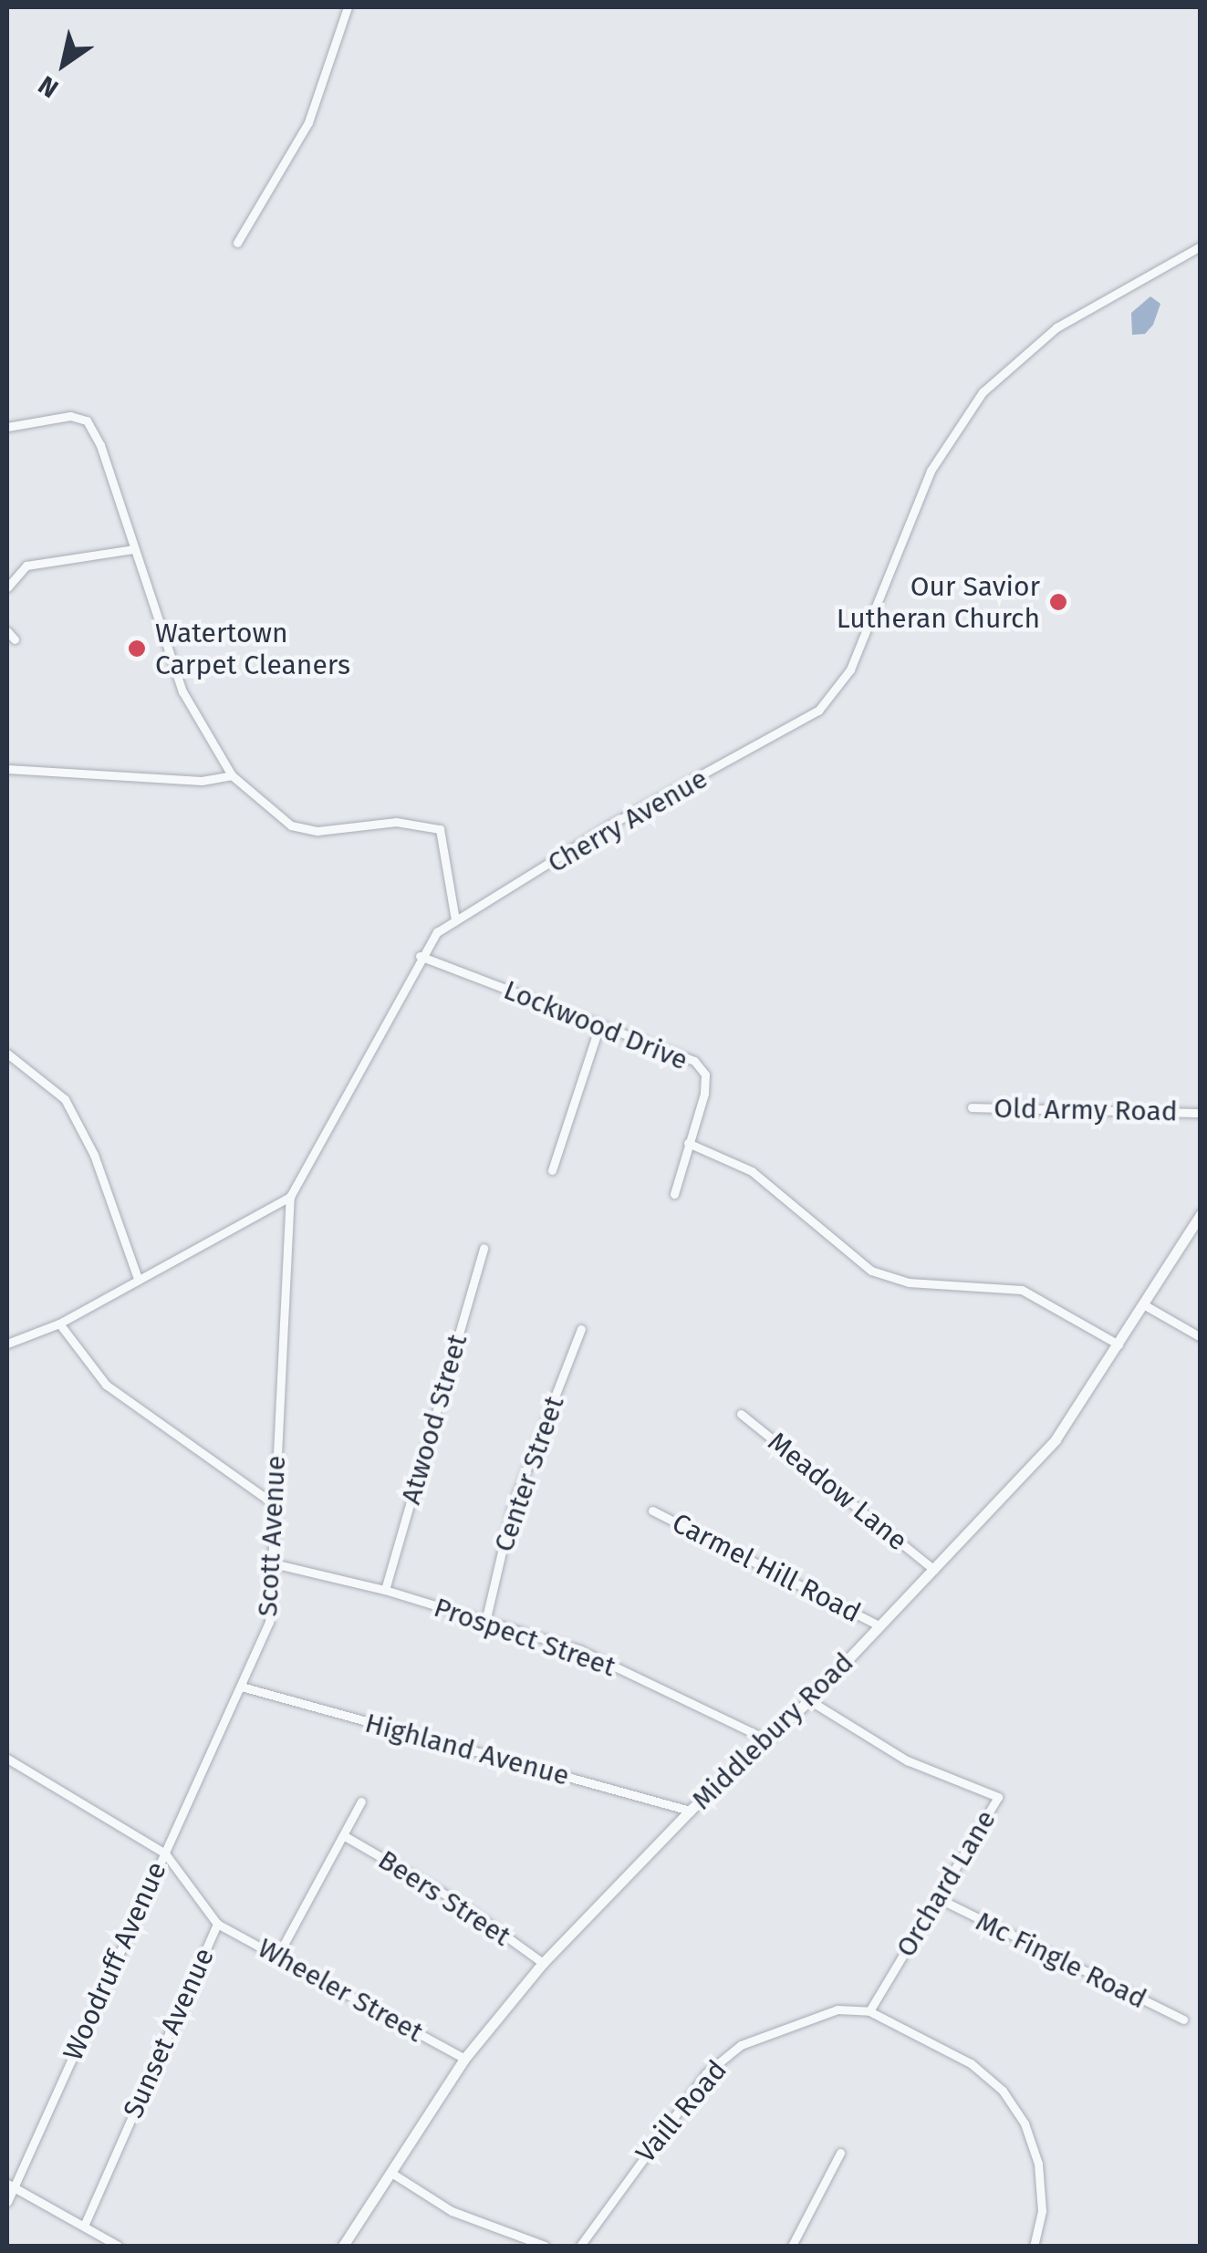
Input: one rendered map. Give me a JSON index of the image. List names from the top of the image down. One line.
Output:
{"streets":{"street":["Cherry Avenue","Lockwood Drive","Old Army Road","Atwood Street","Center Street","Meadow Lane","Scott Avenue","Carmel Hill Road","Prospect Street","Middlebury Road","Highland Avenue","Orchard Lane","Beers Street","Mc Fingle Road","Woodruff Avenue","Wheeler Street","Sunset Avenue","Vaill Road"]},"crossings":[["Cherry Avenue","Lockwood Drive"],["Cherry Avenue","Scott Avenue"],["Atwood Street","Prospect Street"],["Center Street","Prospect Street"],["Meadow Lane","Middlebury Road"],["Scott Avenue","Prospect Street"],["Scott Avenue","Highland Avenue"],["Scott Avenue","Woodruff Avenue"],["Scott Avenue","Sunset Avenue"],["Carmel Hill Road","Middlebury Road"],["Prospect Street","Middlebury Road"],["Middlebury Road","Highland Avenue"],["Middlebury Road","Orchard Lane"],["Middlebury Road","Beers Street"],["Middlebury Road","Wheeler Street"],["Orchard Lane","Mc Fingle Road"],["Orchard Lane","Vaill Road"],["Woodruff Avenue","Sunset Avenue"],["Wheeler Street","Sunset Avenue"]],"places":["Our Savior Lutheran Church","Watertown Carpet Cleaners"],"north":"bottom left"}
